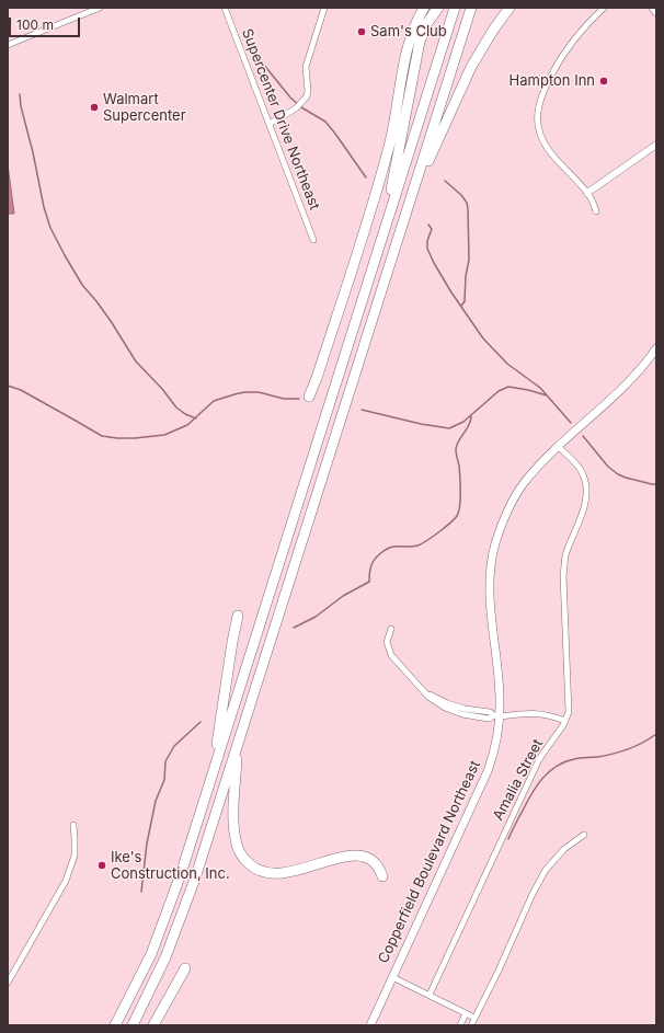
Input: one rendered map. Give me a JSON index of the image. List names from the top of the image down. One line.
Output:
{"streets":{"main road":["Copperfield Boulevard Northeast"],"street":["Supercenter Drive Northeast","Amalia Street"]},"crossings":[["Amalia Street","Copperfield Boulevard Northeast"]],"places":["Sam's Club","Hampton Inn","Walmart Supercenter","Ike's Construction, Inc."],"scale_bar":"100 m"}
